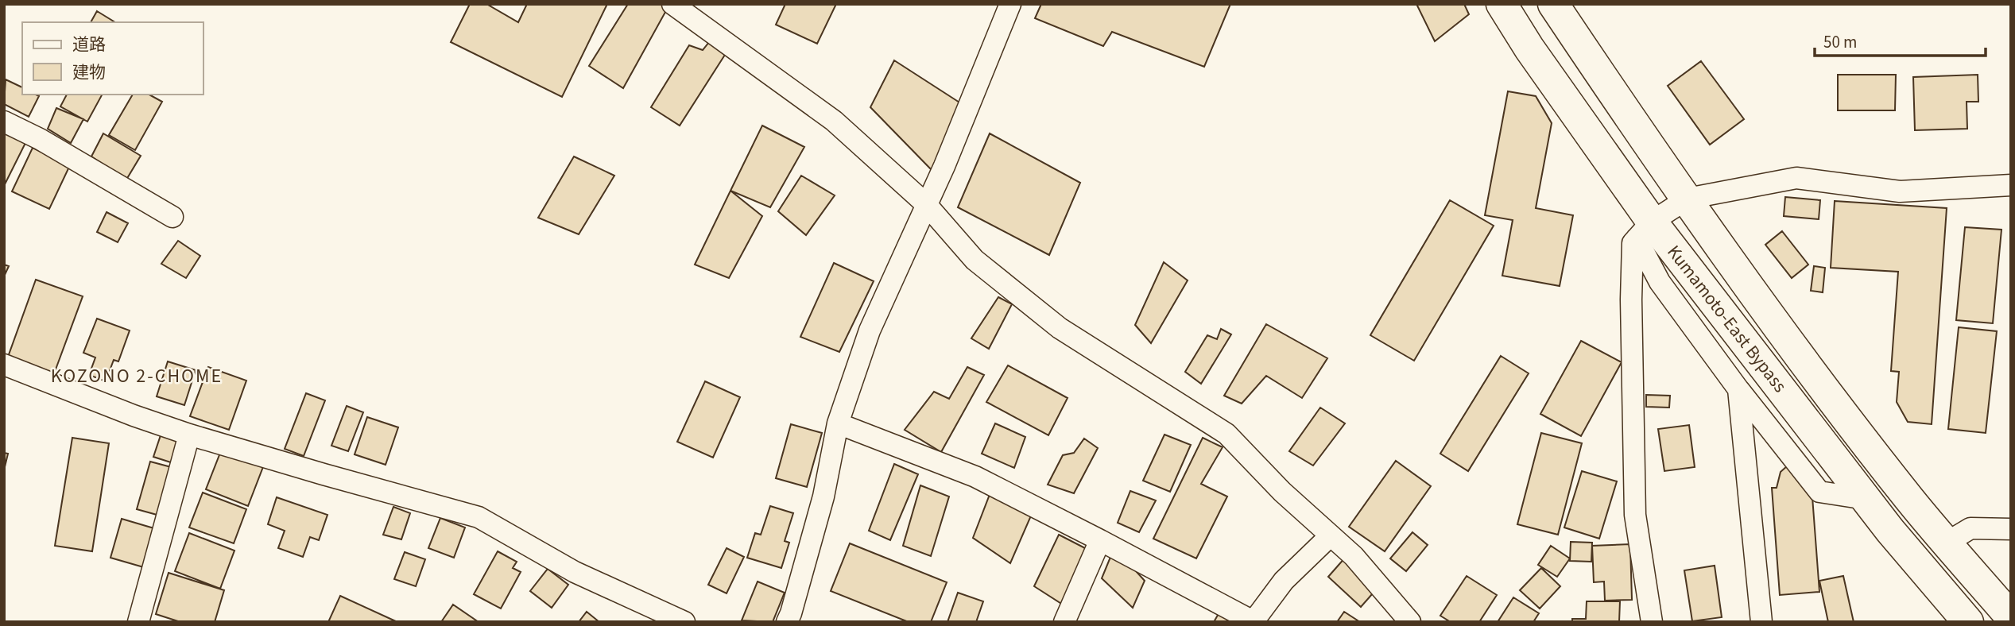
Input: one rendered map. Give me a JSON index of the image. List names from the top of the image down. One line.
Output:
{"streets":{"highway":["Kumamoto-East Bypass"]},"districts":["KOZONO 2-CHOME"],"legend":["道路","建物"],"scale_bar":"50 m"}
